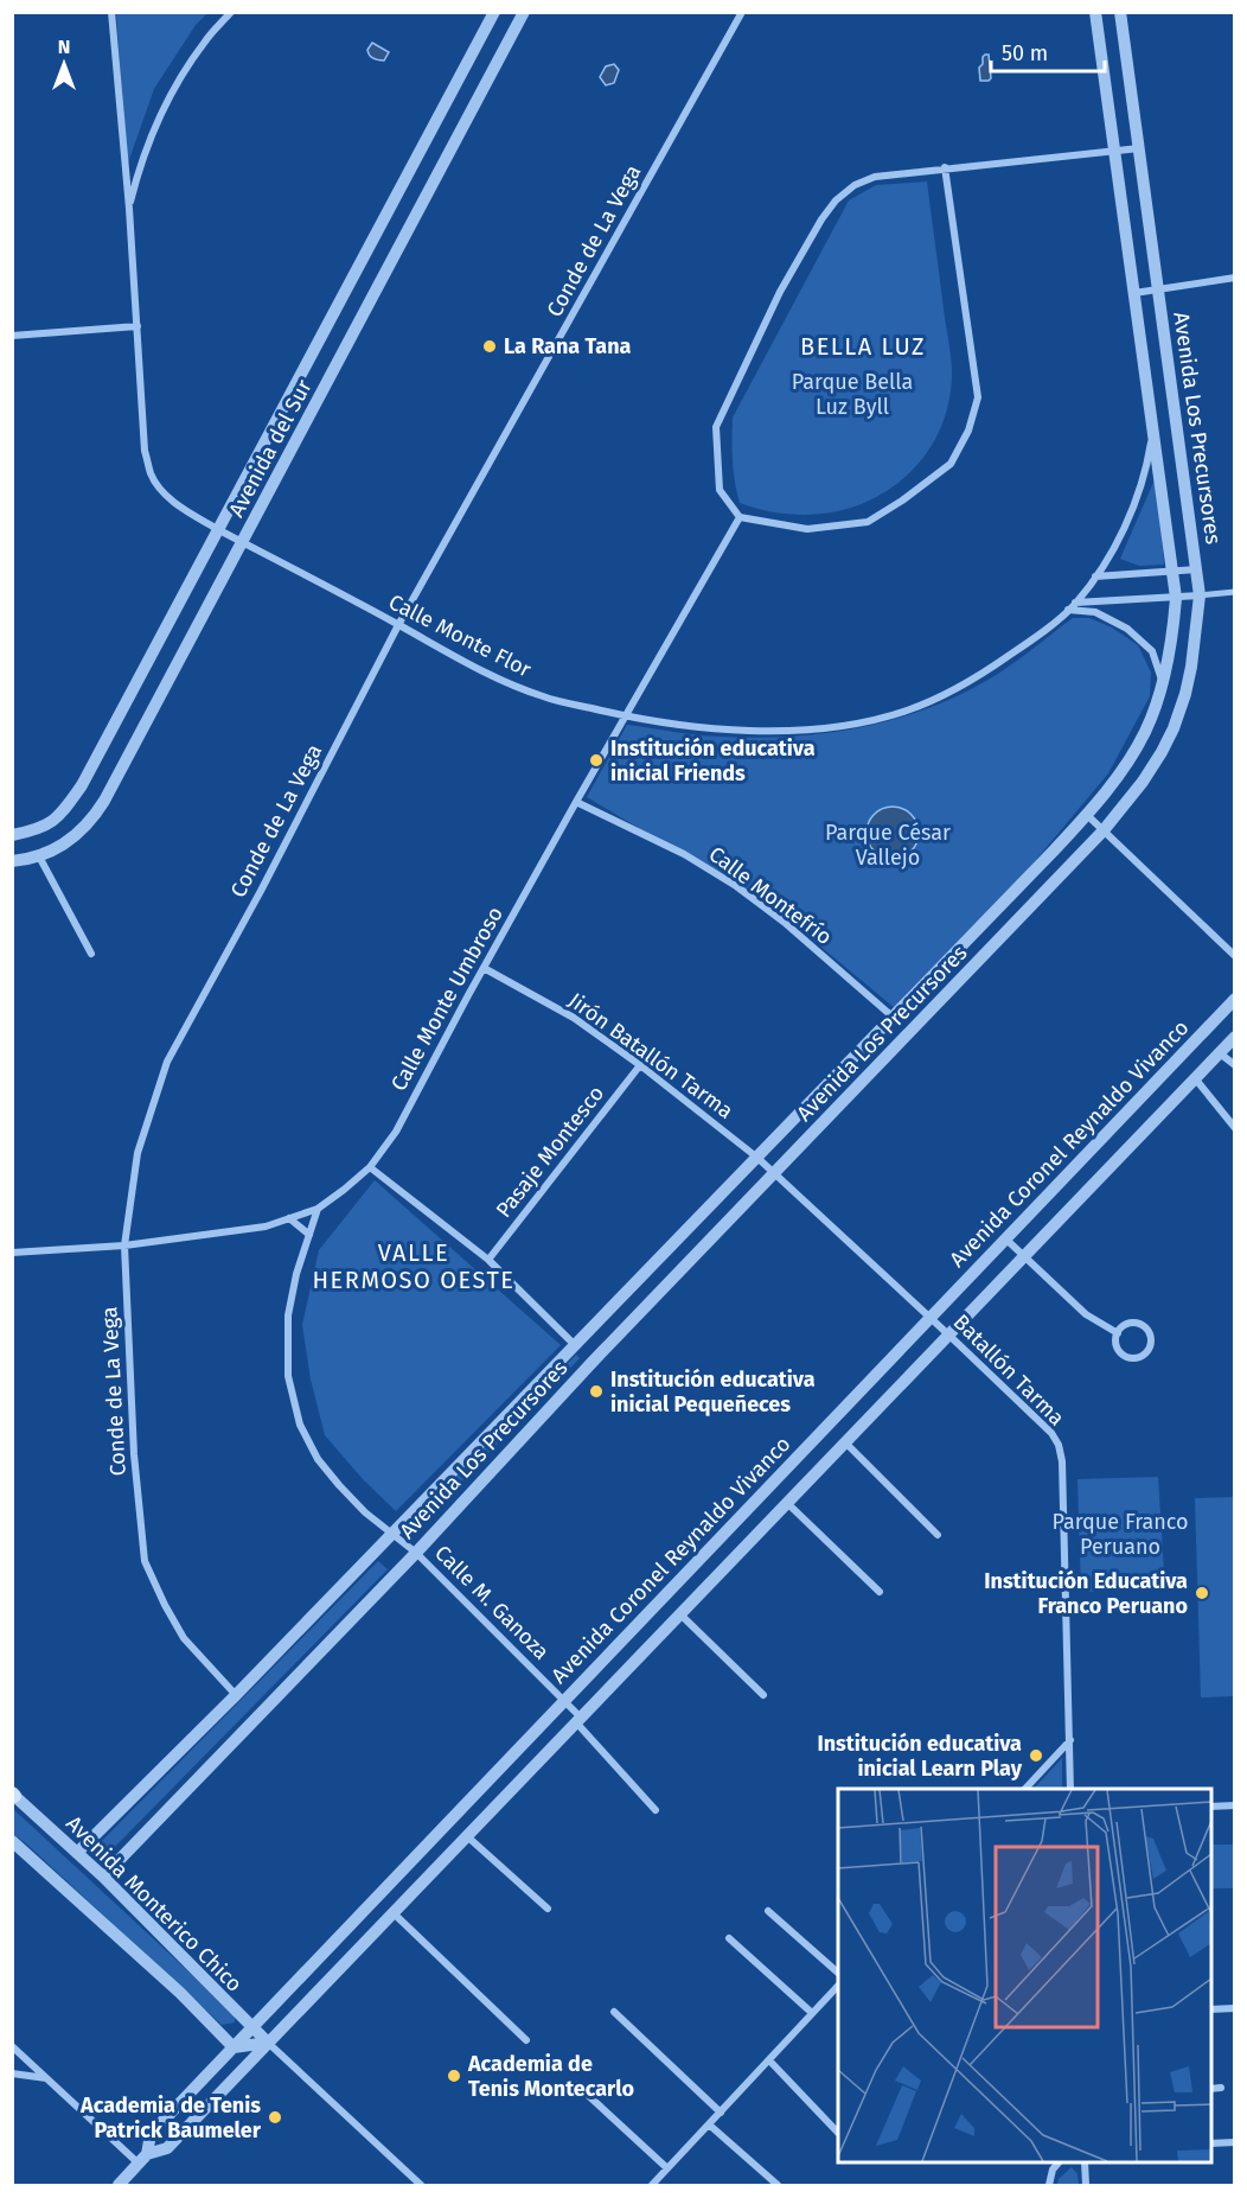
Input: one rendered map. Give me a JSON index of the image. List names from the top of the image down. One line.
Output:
{"streets":{"street":["Conde de La Vega","Avenida Los Precursores","Avenida del Sur","Calle Monte Flor","Calle Montefrío","Calle Monte Umbroso","Jirón Batallón Tarma","Avenida Coronel Reynaldo Vivanco","Pasaje Montesco","Batallón Tarma","Calle M. Ganoza","Avenida Monterico Chico"]},"crossings":[["Conde de La Vega","Avenida Los Precursores"],["Conde de La Vega","Calle Monte Flor"],["Conde de La Vega","Calle Monte Umbroso"],["Avenida Los Precursores","Calle Montefrío"],["Avenida Los Precursores","Jirón Batallón Tarma"],["Avenida Los Precursores","Calle M. Ganoza"],["Avenida Los Precursores","Avenida Monterico Chico"],["Avenida del Sur","Calle Monte Flor"],["Calle Monte Flor","Calle Monte Umbroso"],["Calle Montefrío","Calle Monte Umbroso"],["Calle Monte Umbroso","Jirón Batallón Tarma"],["Calle Monte Umbroso","Calle M. Ganoza"],["Jirón Batallón Tarma","Pasaje Montesco"],["Avenida Coronel Reynaldo Vivanco","Batallón Tarma"],["Avenida Coronel Reynaldo Vivanco","Calle M. Ganoza"],["Avenida Coronel Reynaldo Vivanco","Avenida Monterico Chico"]],"districts":["BELLA LUZ","VALLE HERMOSO OESTE"],"parks":["Parque Bella Luz Byll","Parque César Vallejo","Parque Franco Peruano"],"places":["La Rana Tana","Institución educativa inicial Friends","Institución educativa inicial Pequeñeces","Institución Educativa Franco Peruano","Institución educativa inicial Learn Play","Academia de Tenis Montecarlo","Academia de Tenis Patrick Baumeler"],"scale_bar":"50 m","north":"top"}
